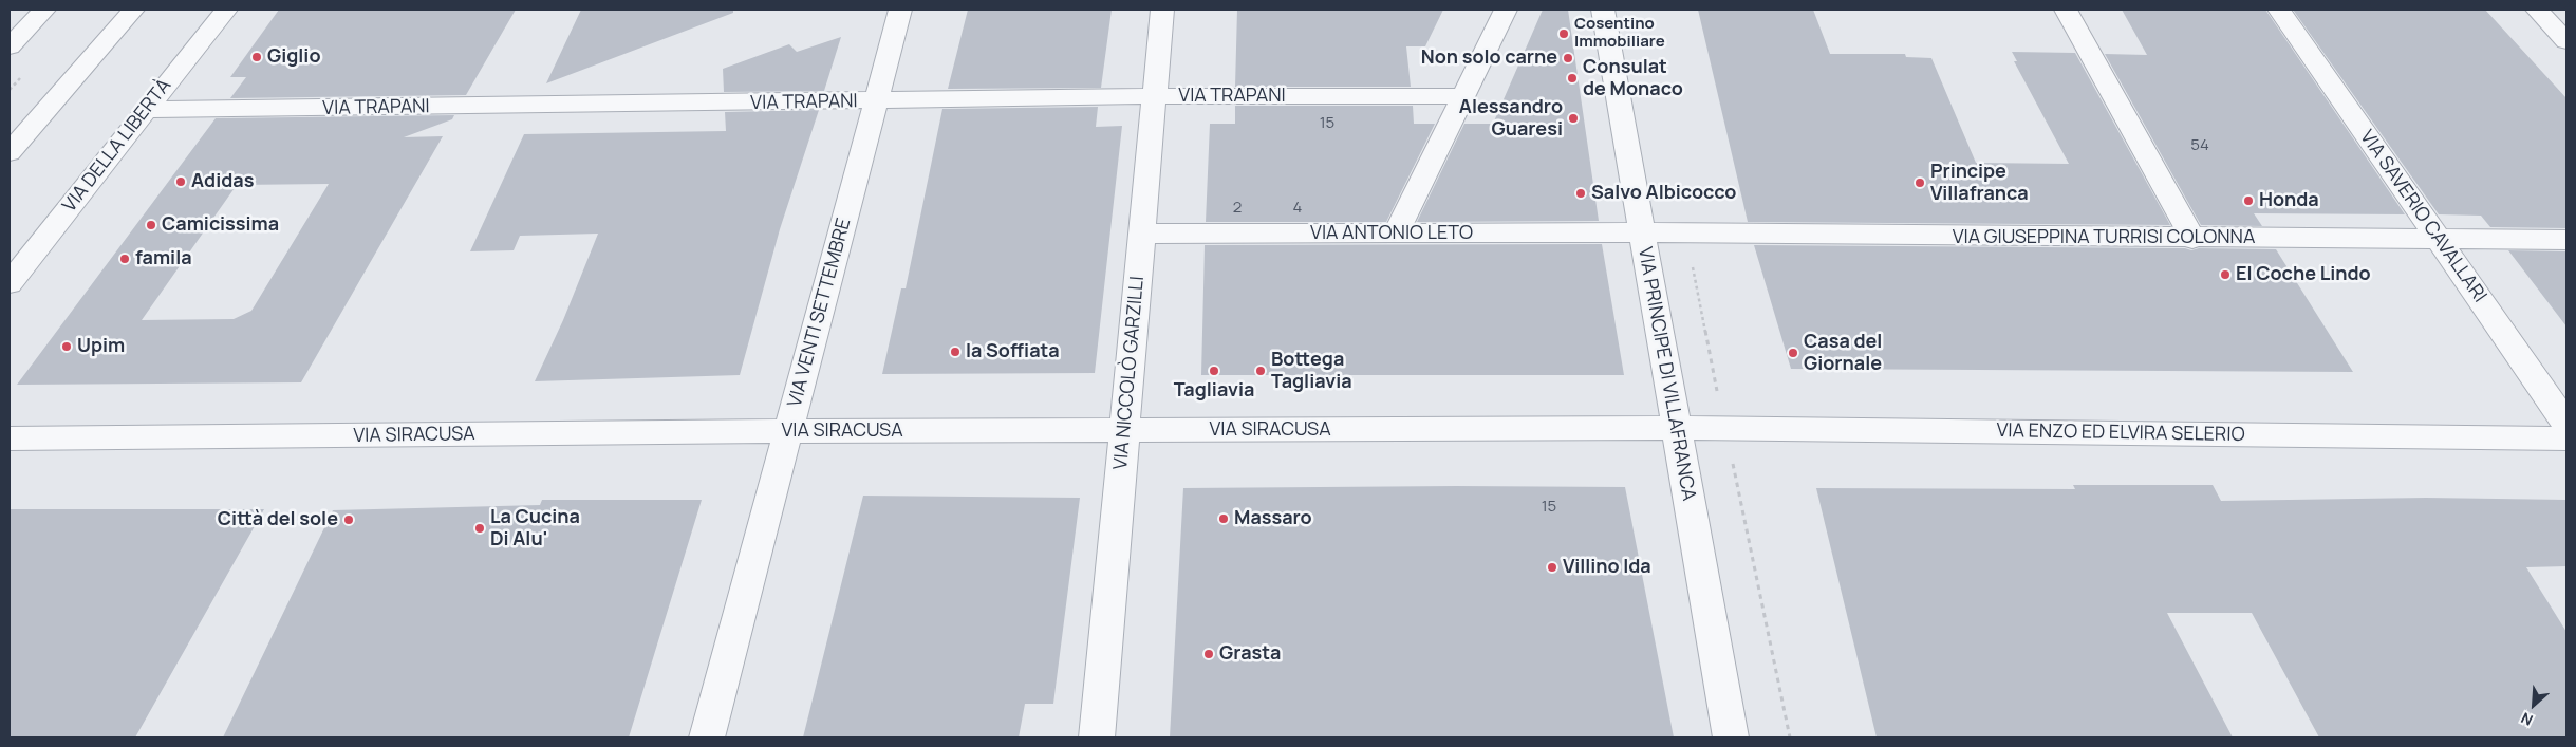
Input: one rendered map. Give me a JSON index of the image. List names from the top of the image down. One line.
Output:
{"streets":{"street":["VIA TRAPANI","VIA DELLA LIBERTÀ","VIA SAVERIO CAVALLARI","VIA ANTONIO LETO","VIA GIUSEPPINA TURRISI COLONNA","VIA VENTI SETTEMBRE","VIA NICCOLÒ GARZILLI","VIA PRINCIPE DI VILLAFRANCA","VIA SIRACUSA","VIA ENZO ED ELVIRA SELERIO"]},"crossings":[["VIA TRAPANI","VIA DELLA LIBERTÀ"],["VIA TRAPANI","VIA VENTI SETTEMBRE"],["VIA TRAPANI","VIA NICCOLÒ GARZILLI"],["VIA SAVERIO CAVALLARI","VIA GIUSEPPINA TURRISI COLONNA"],["VIA ANTONIO LETO","VIA GIUSEPPINA TURRISI COLONNA"],["VIA ANTONIO LETO","VIA NICCOLÒ GARZILLI"],["VIA ANTONIO LETO","VIA PRINCIPE DI VILLAFRANCA"],["VIA GIUSEPPINA TURRISI COLONNA","VIA PRINCIPE DI VILLAFRANCA"],["VIA VENTI SETTEMBRE","VIA SIRACUSA"],["VIA NICCOLÒ GARZILLI","VIA SIRACUSA"],["VIA PRINCIPE DI VILLAFRANCA","VIA SIRACUSA"],["VIA PRINCIPE DI VILLAFRANCA","VIA ENZO ED ELVIRA SELERIO"],["VIA SIRACUSA","VIA ENZO ED ELVIRA SELERIO"]],"places":["Cosentino Immobiliare","Giglio","Non solo carne","Consulat de Monaco","Alessandro Guaresi","Adidas","Principe Villafranca","Salvo Albicocco","Honda","Camicissima","famila","El Coche Lindo","Upim","la Soffiata","Casa del Giornale","Tagliavia","Bottega Tagliavia","Massaro","Città del sole","La Cucina Di Alu'","Villino Ida","Grasta"],"house_numbers":["15","54","2","4","15"],"north":"bottom left"}
